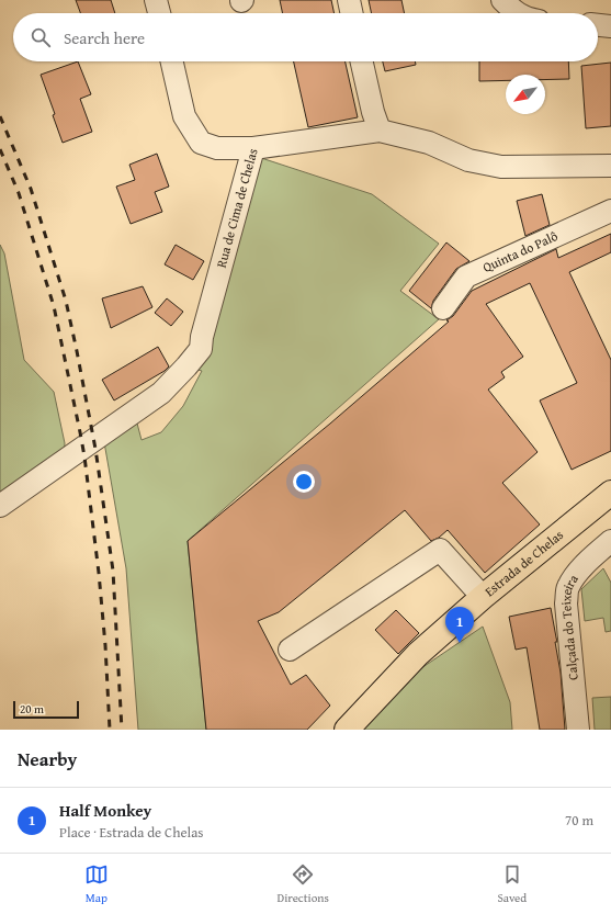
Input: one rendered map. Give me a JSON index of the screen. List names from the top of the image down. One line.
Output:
{"streets":{"main road":["Estrada de Chelas"],"street":["Rua de Cima de Chelas","Quinta do Palô","Calçada do Teixeira"]},"scale_bar":"20 m","north":"bottom left","page":{"search":"Search here","pins":"1","scale":"20 m","heading":"Nearby","list":[{"mark":"1","name":"Half Monkey","note":"Place · Estrada de Chelas","value":"70 m"}],"nav":["Map","Directions","Saved"]}}
